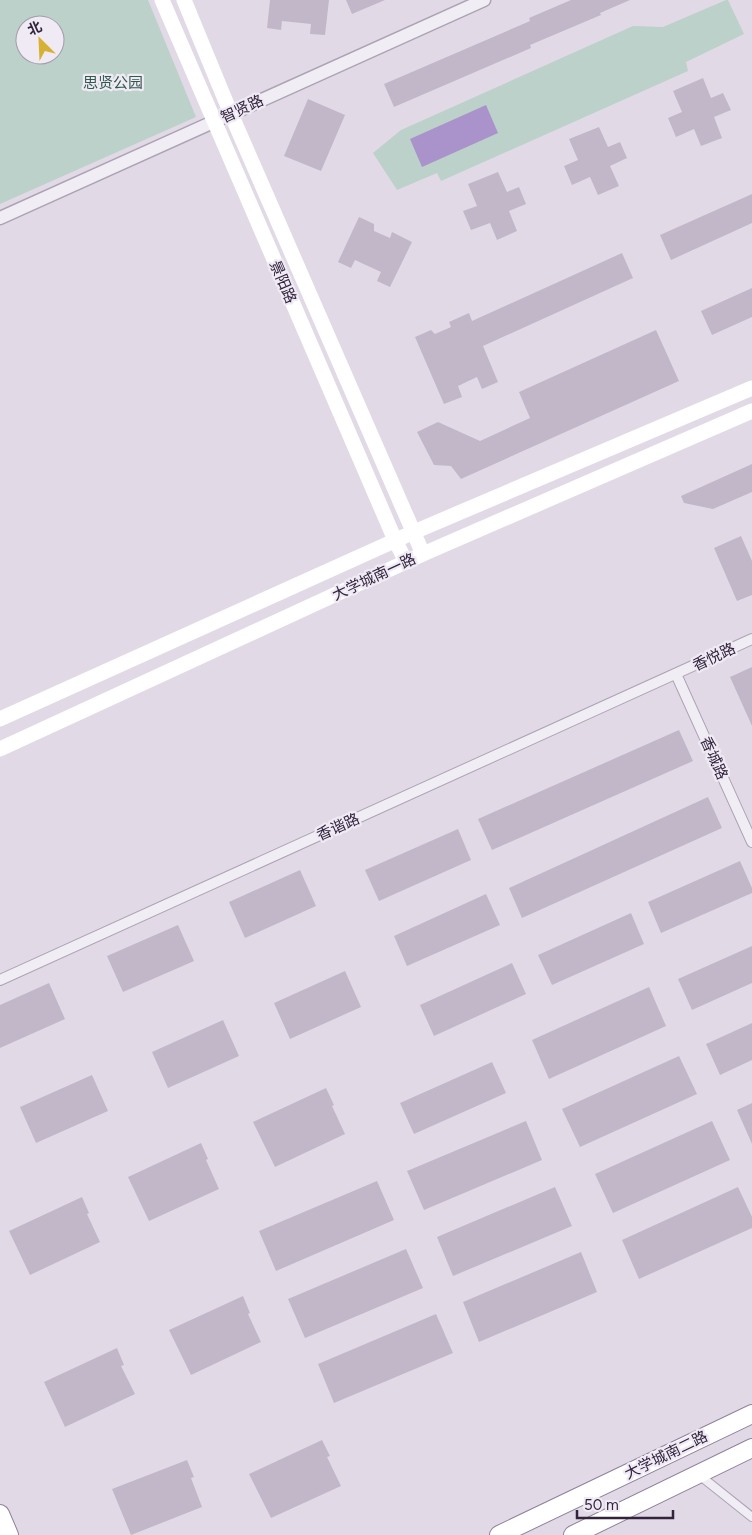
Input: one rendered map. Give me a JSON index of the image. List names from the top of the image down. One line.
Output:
{"streets":{"highway":["大学城南二路"],"main road":["景阳路","大学城南一路"],"street":["智贤路","香悦路","香城路","香谐路"]},"crossings":[["智贤路","景阳路"],["景阳路","大学城南一路"],["香悦路","香城路"],["香悦路","香谐路"],["香城路","香谐路"]],"parks":["思贤公园"],"scale_bar":"50 m","north":"top left"}
